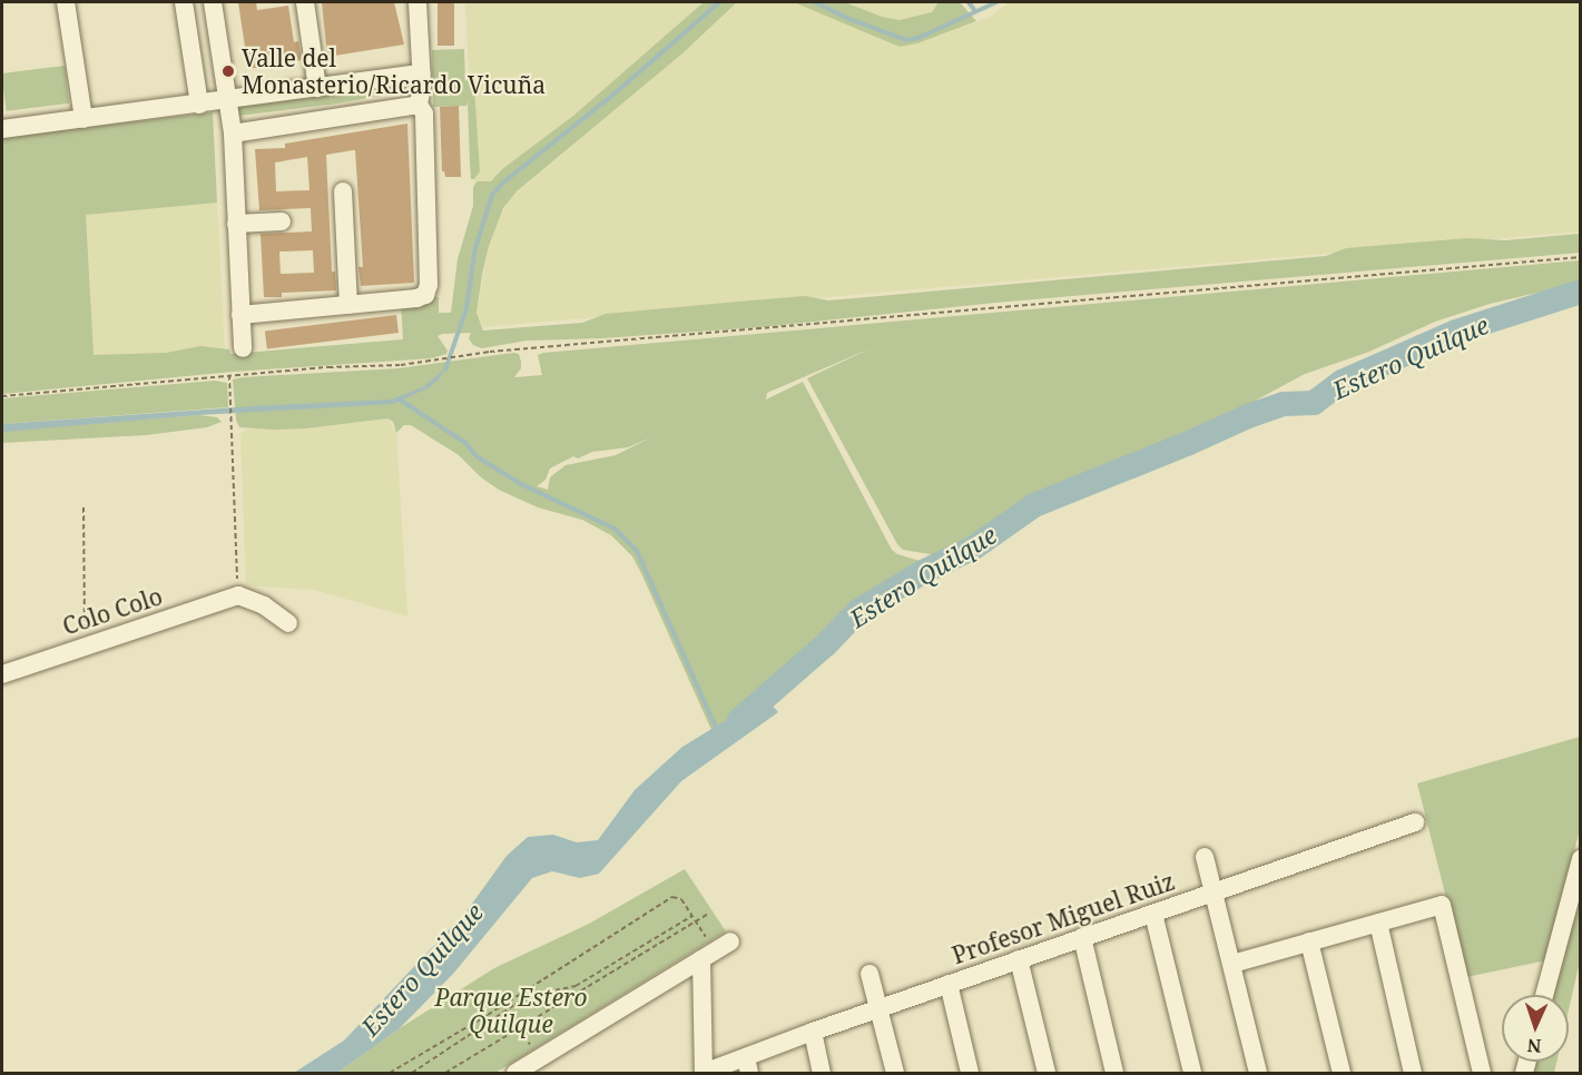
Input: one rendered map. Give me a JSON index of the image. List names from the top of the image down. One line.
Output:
{"streets":{"street":["Colo Colo","Profesor Miguel Ruiz"]},"water":["Estero Quilque"],"parks":["Parque Estero Quilque"],"places":["Valle del Monasterio/Ricardo Vicuña"],"north":"bottom"}
